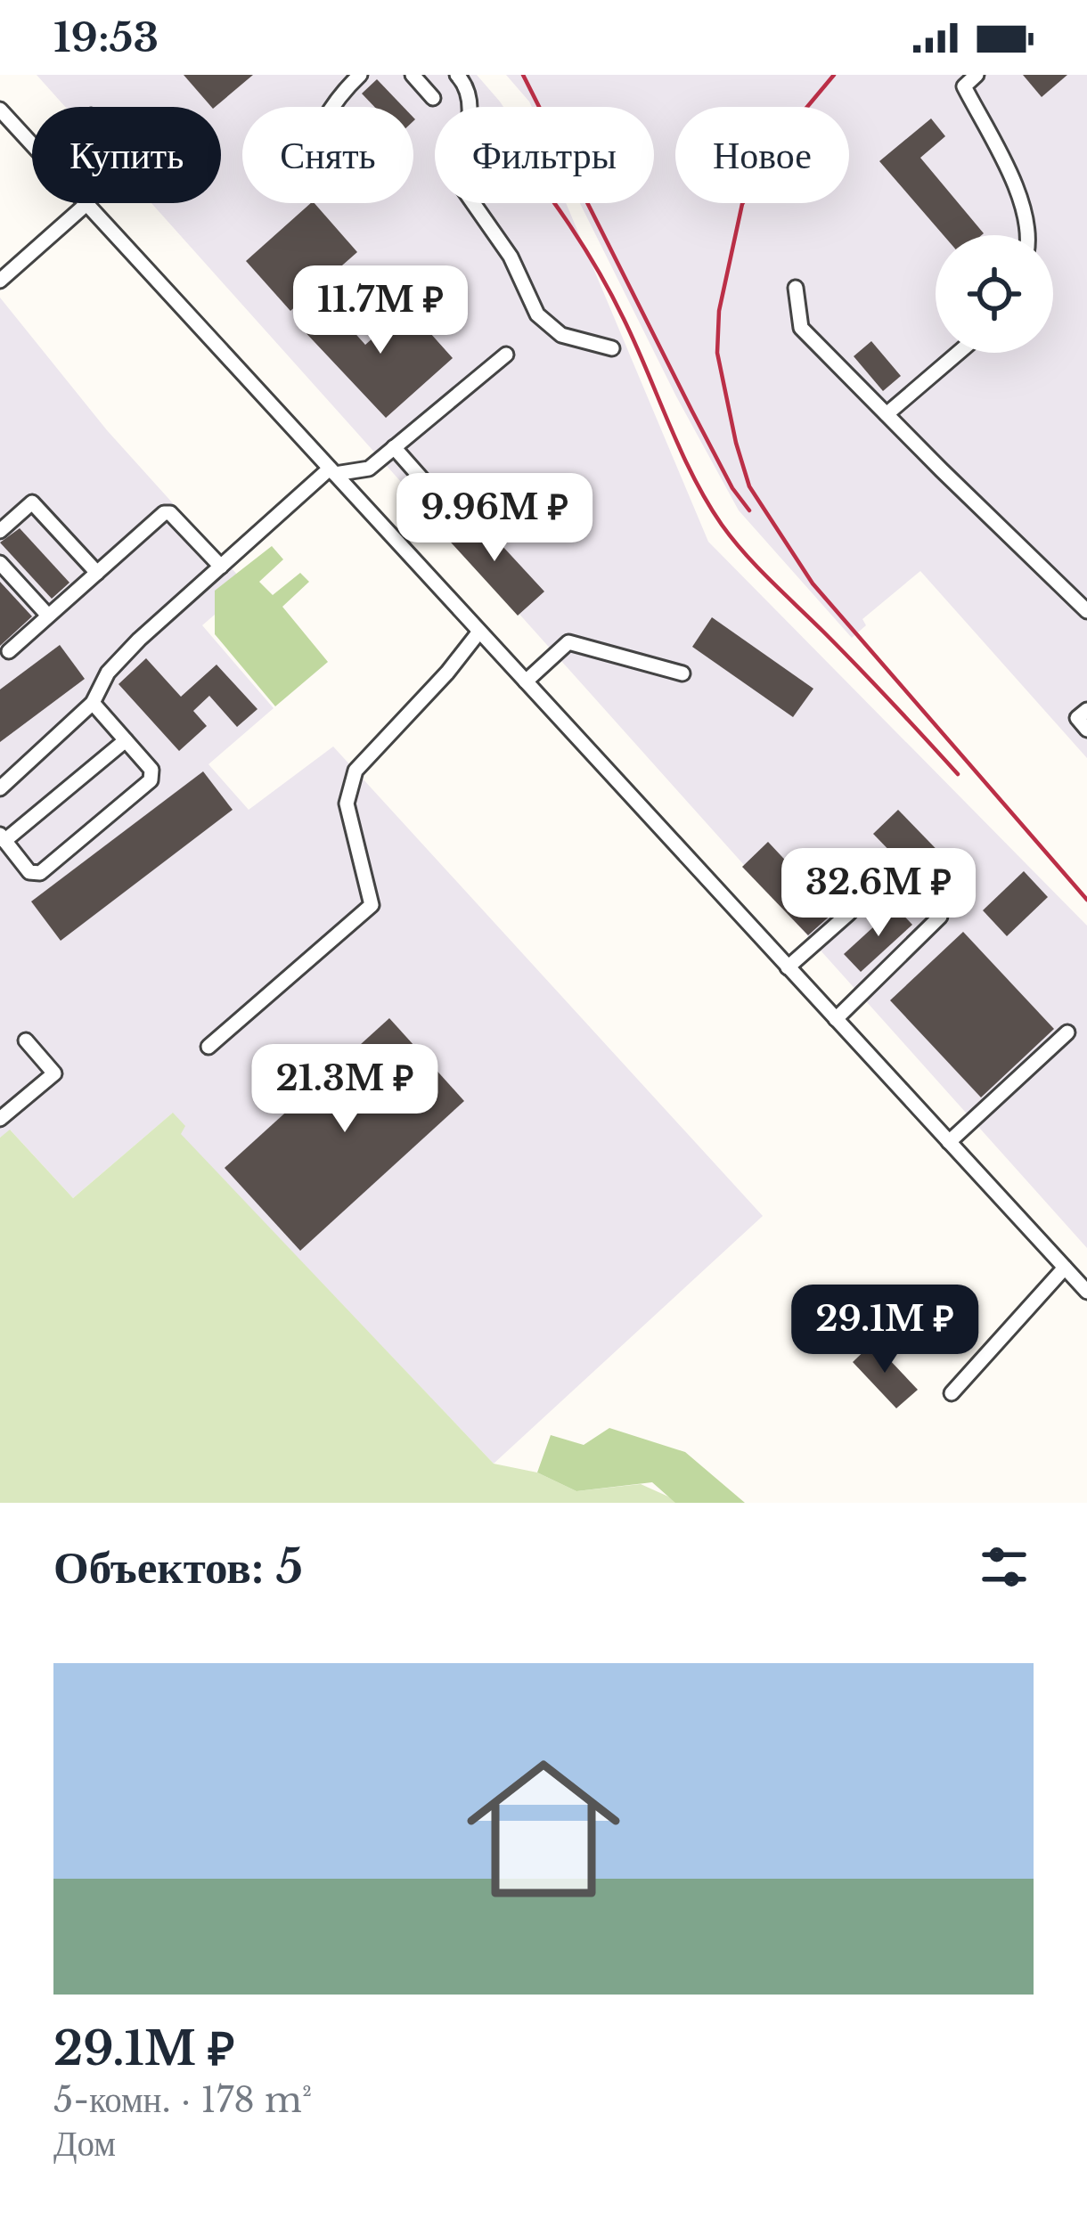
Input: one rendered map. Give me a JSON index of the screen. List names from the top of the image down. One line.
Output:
{"page":{"status":"19:53","chip":["Купить","Снять","Фильтры","Новое"],"price":["11.7M ₽","9.96M ₽","32.6M ₽","21.3M ₽","29.1M ₽"],"heading":"Объектов: 5","list":[{"name":"29.1M ₽","note":"5-комн. · 178 m² · Дом"}]}}
